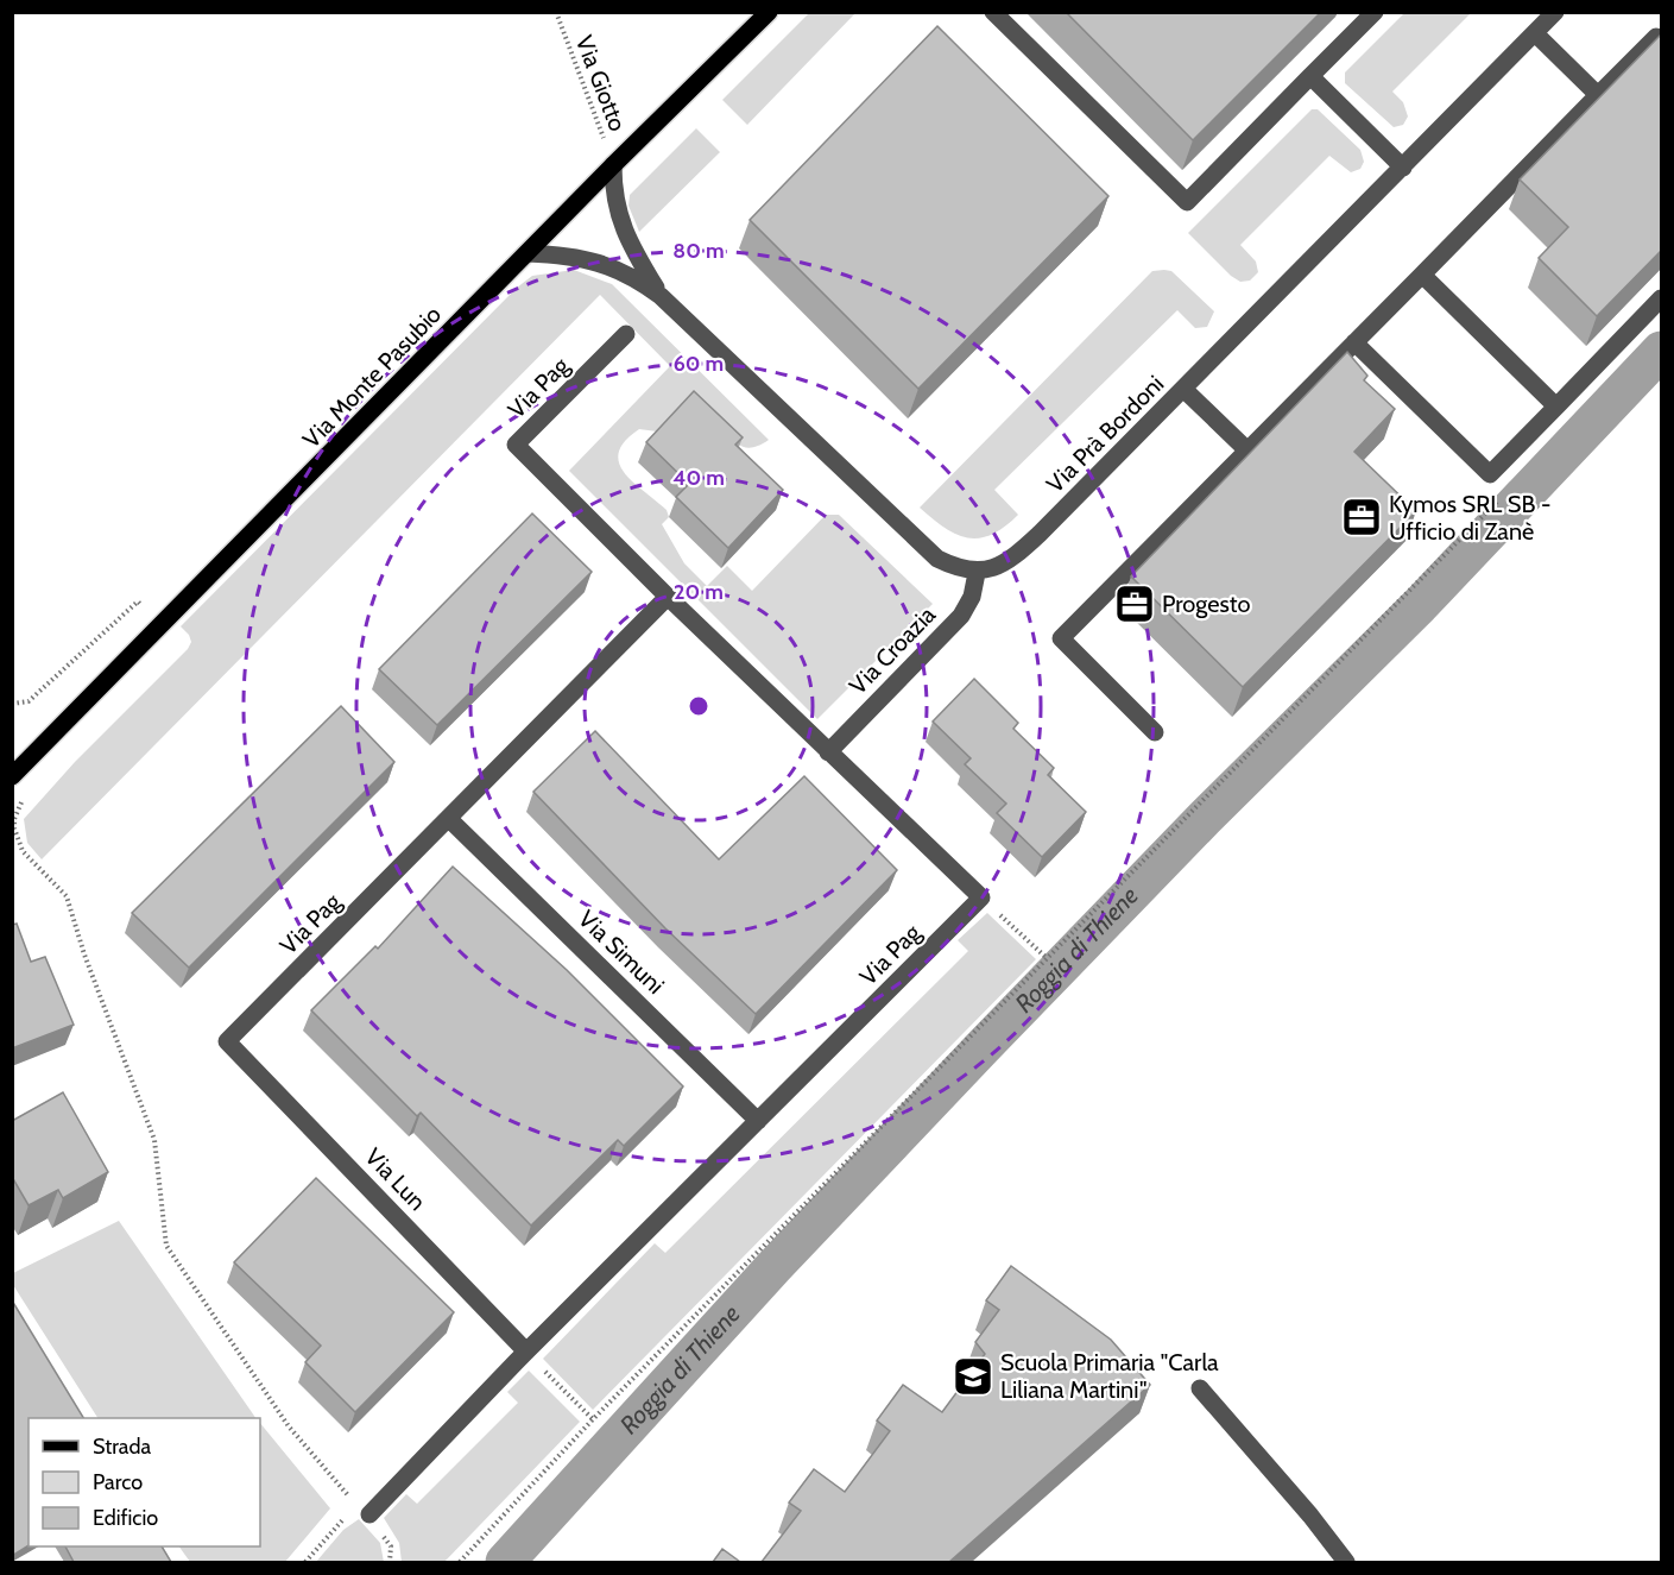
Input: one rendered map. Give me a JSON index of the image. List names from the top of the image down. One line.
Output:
{"streets":{"main road":["Via Monte Pasubio"],"street":["Via Pag","Via Prà Bordoni","Via Croazia","Via Simuni","Via Lun"],"path":["Via Giotto"]},"crossings":[["Via Giotto","Via Monte Pasubio"],["Via Pag","Via Croazia"],["Via Pag","Via Simuni"],["Via Pag","Via Lun"],["Via Prà Bordoni","Via Croazia"]],"water":["Roggia di Thiene"],"places":{"office":["Kymos SRL SB - Ufficio di Zanè","Progesto"],"school or university":["Scuola Primaria \"Carla Liliana Martini\""]},"legend":["Strada","Parco","Edificio"],"rings":["80 m","60 m","40 m","20 m"]}
